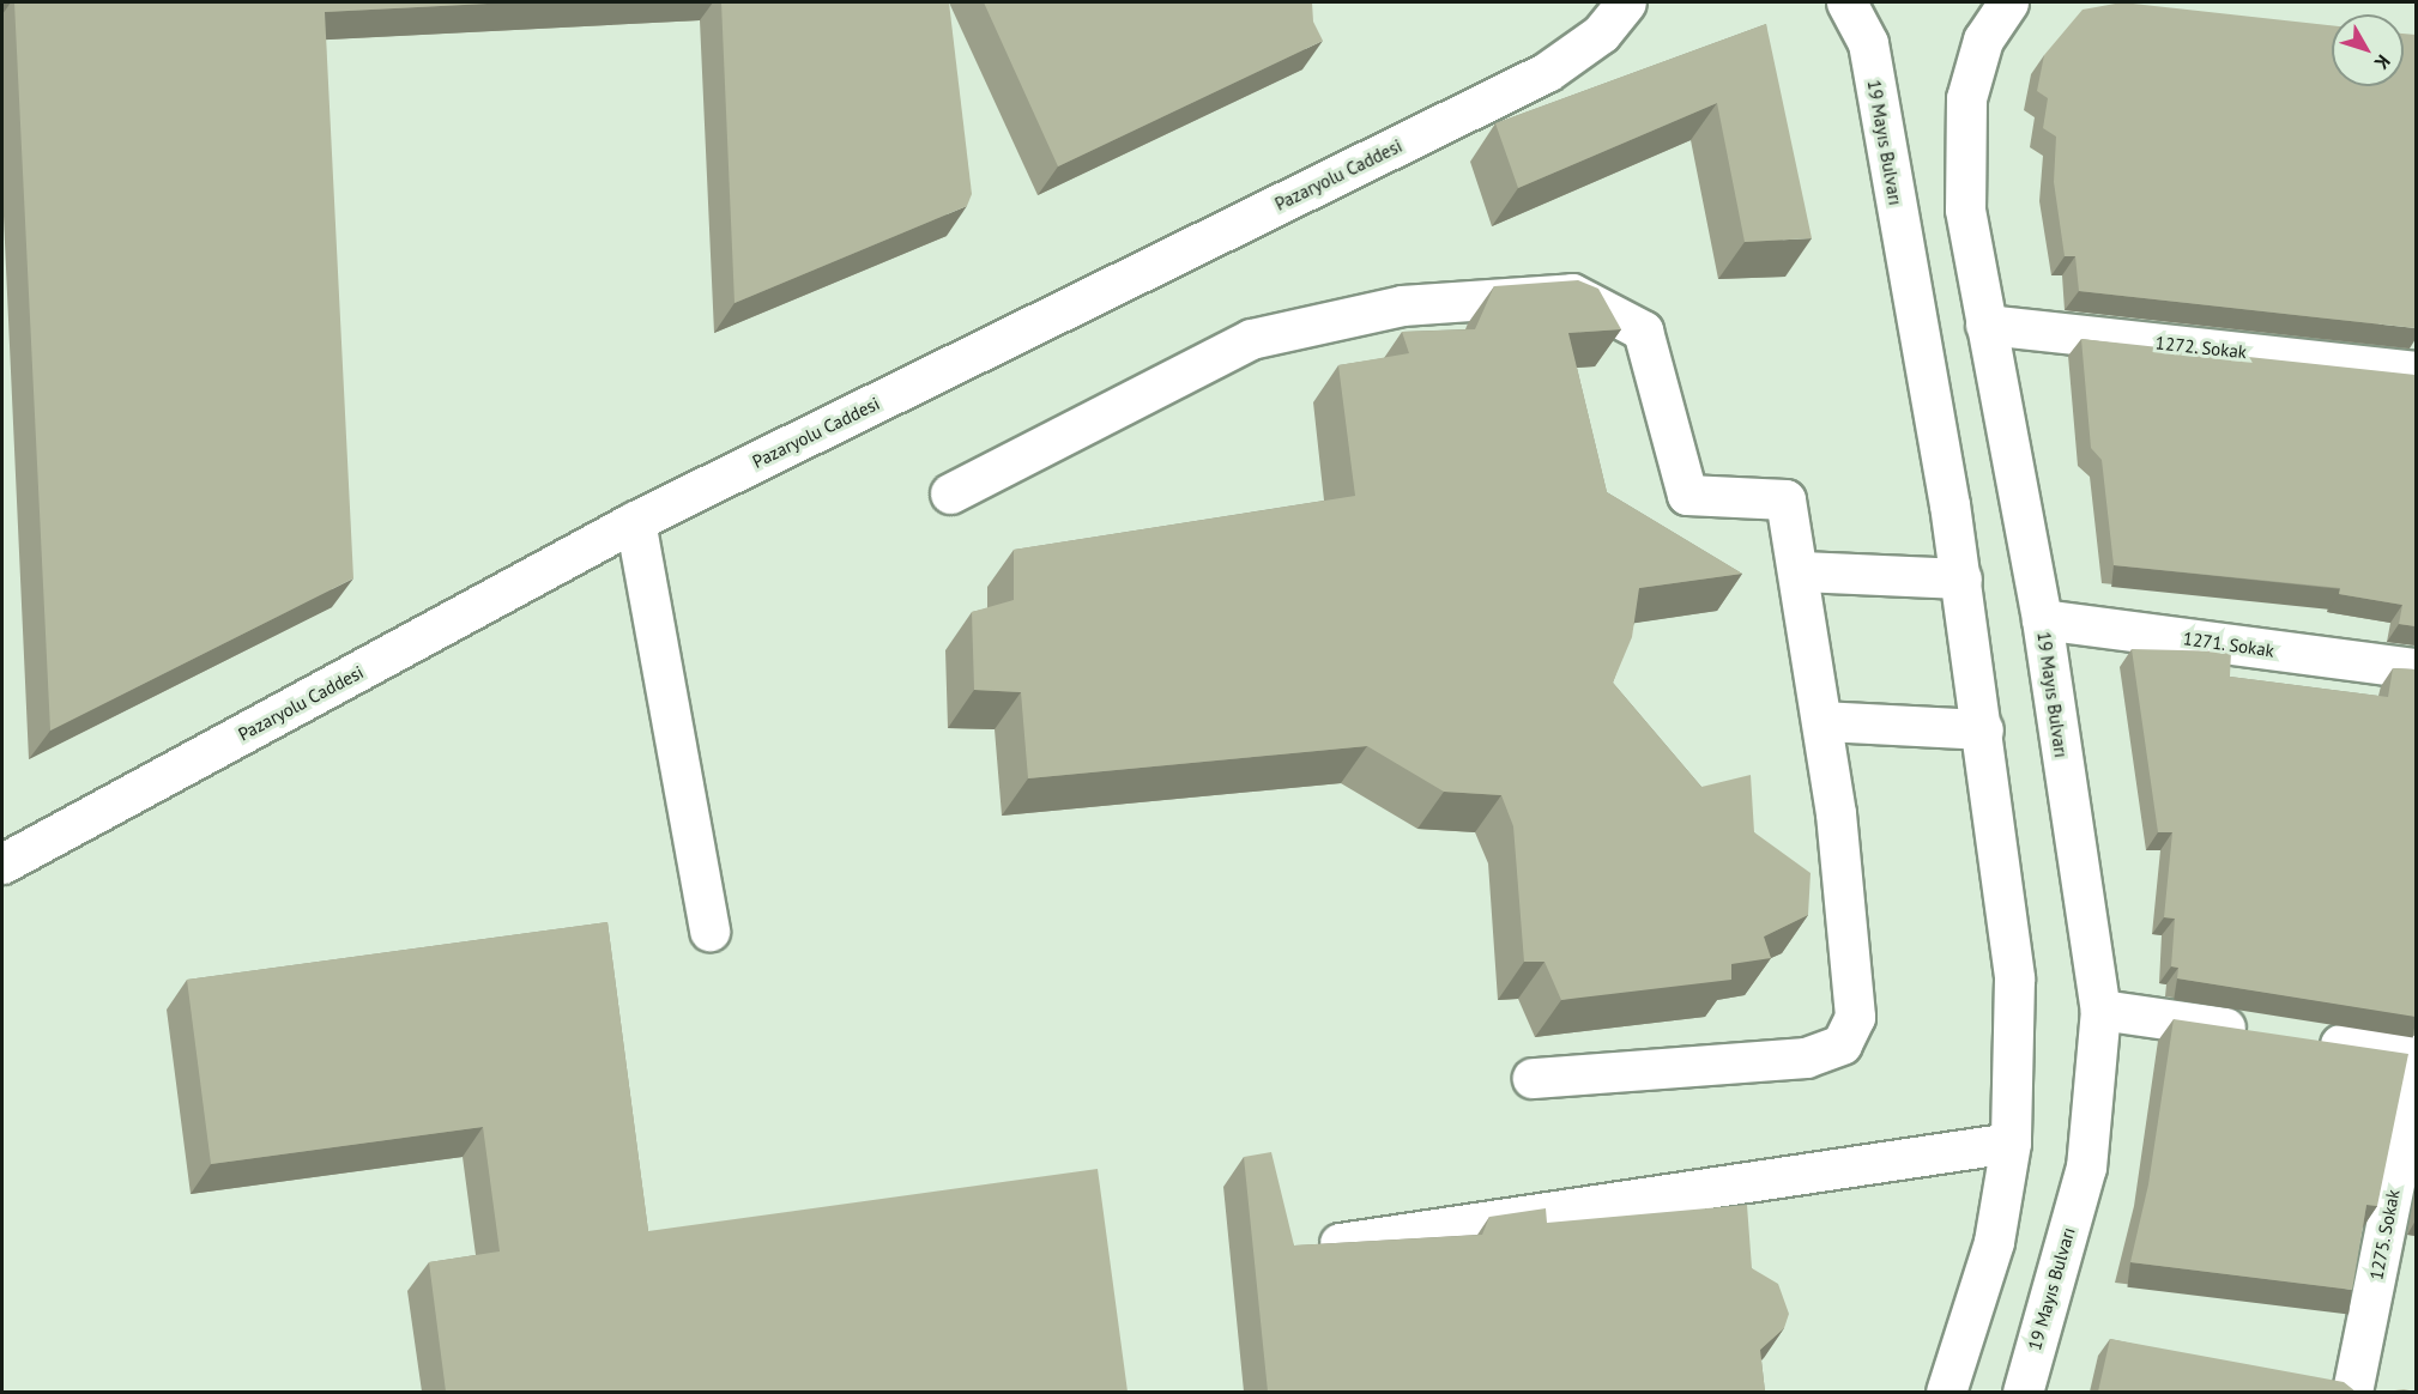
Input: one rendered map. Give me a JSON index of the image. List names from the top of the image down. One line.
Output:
{"streets":{"street":["19 Mayıs Bulvarı","Pazaryolu Caddesi","1272. Sokak","1271. Sokak","1275. Sokak"]},"crossings":[["19 Mayıs Bulvarı","1272. Sokak"],["19 Mayıs Bulvarı","1271. Sokak"]],"north":"bottom right"}
